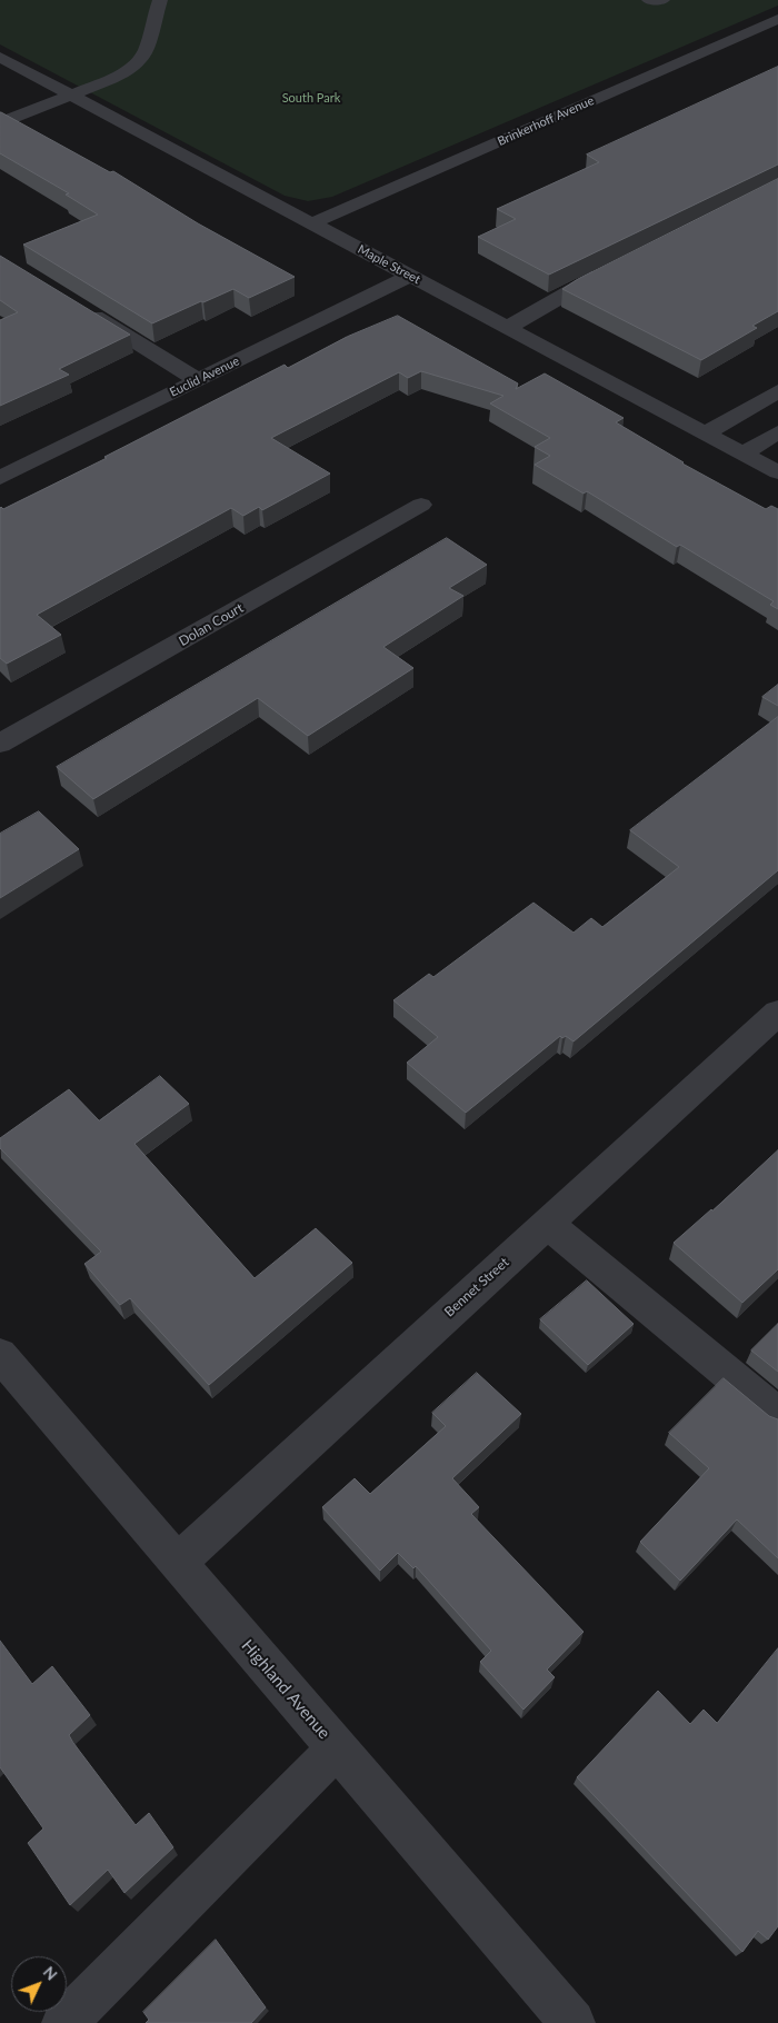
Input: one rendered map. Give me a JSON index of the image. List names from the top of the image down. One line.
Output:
{"streets":{"street":["Brinkerhoff Avenue","Maple Street","Euclid Avenue","Dolan Court","Bennet Street","Highland Avenue"]},"crossings":[["Brinkerhoff Avenue","Maple Street"],["Maple Street","Euclid Avenue"],["Bennet Street","Highland Avenue"]],"parks":["South Park"],"north":"top right"}
